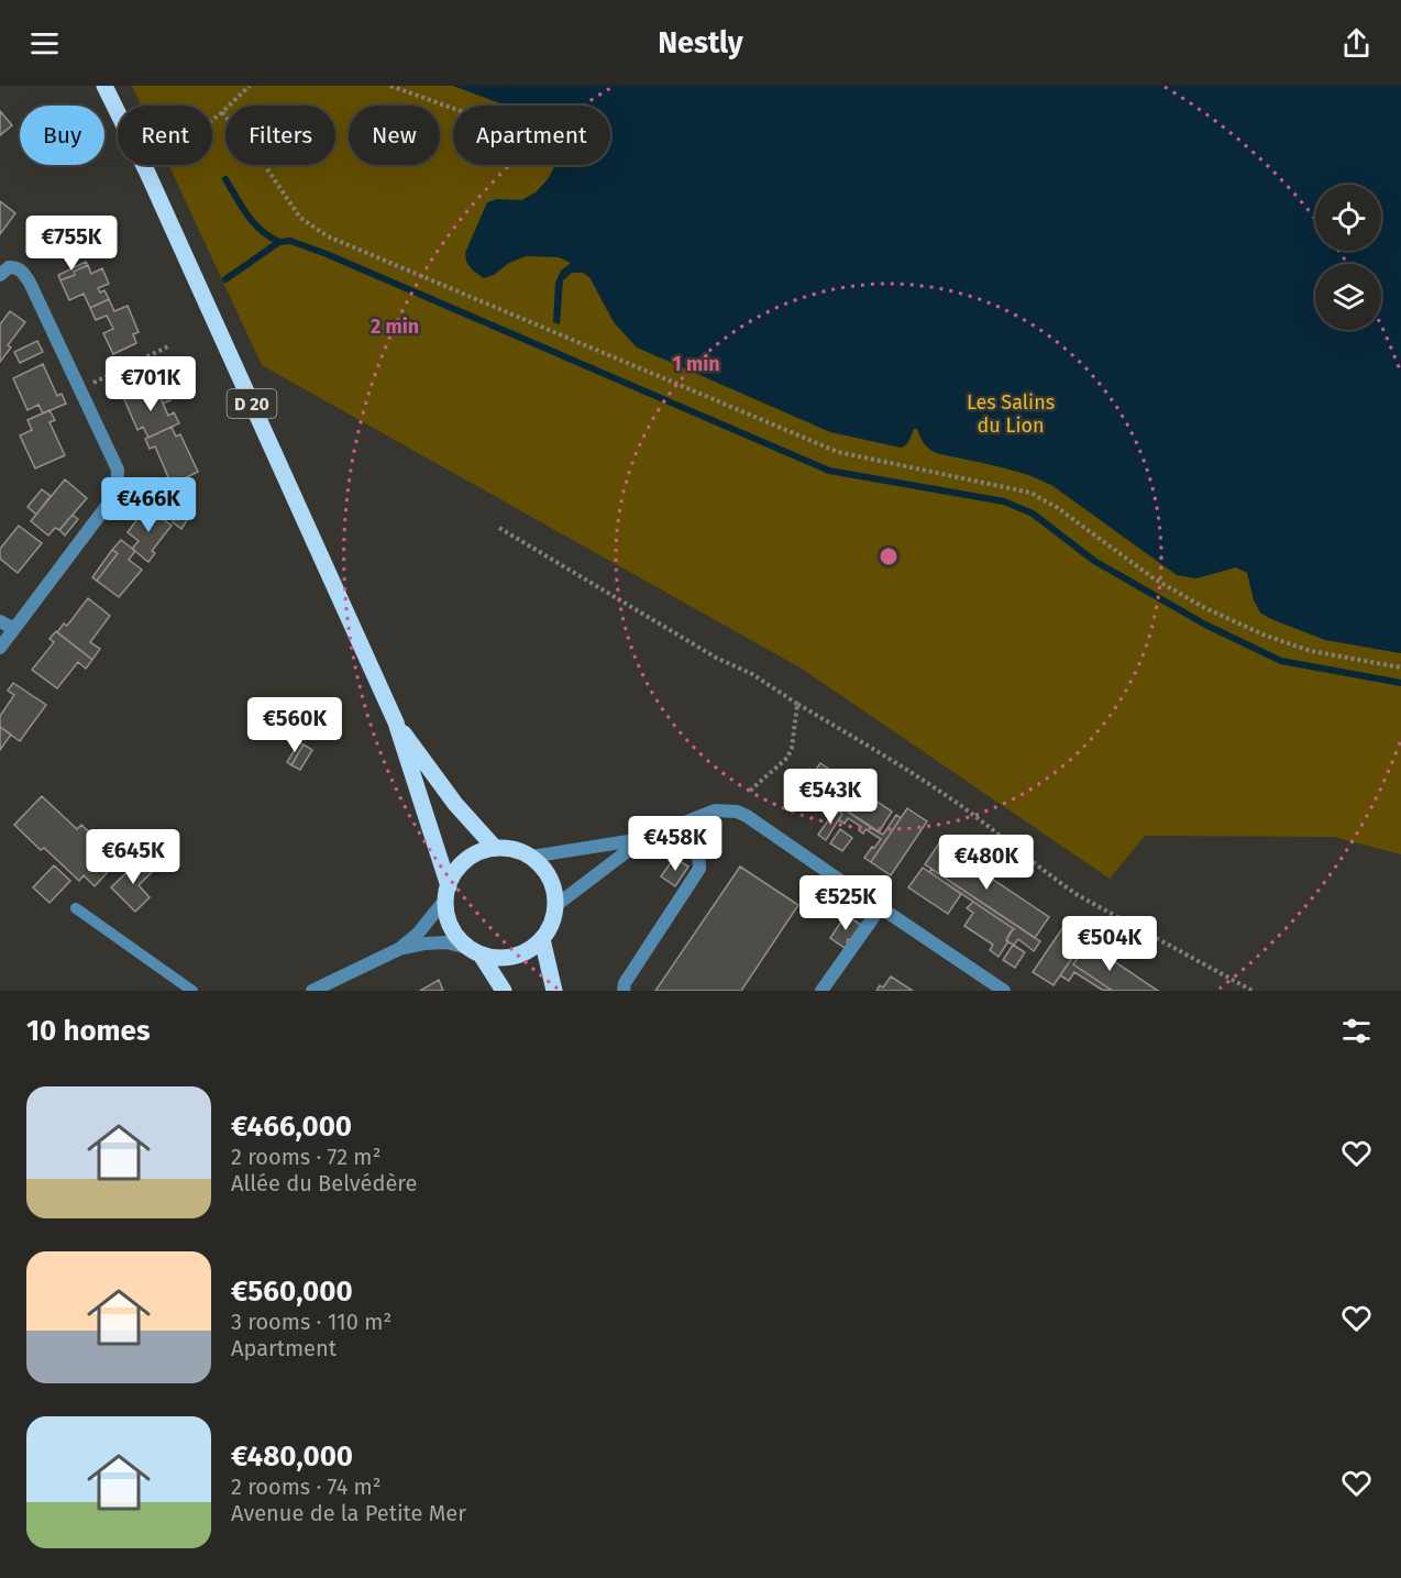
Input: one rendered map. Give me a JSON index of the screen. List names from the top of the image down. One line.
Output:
{"streets":{"main road":["D 20"]},"parks":["Les Salins du Lion"],"page":{"header":"Nestly","chip":["Buy","Rent","Filters","New","Apartment"],"price":["€755K","€701K","€466K","€560K","€543K","€458K","€645K","€480K","€525K","€504K"],"heading":"10 homes","list":[{"name":"€466,000","note":"2 rooms · 72 m² · Allée du Belvédère"},{"name":"€560,000","note":"3 rooms · 110 m² · Apartment"},{"name":"€480,000","note":"2 rooms · 74 m² · Avenue de la Petite Mer"}]},"rings":["2 min","1 min"]}
